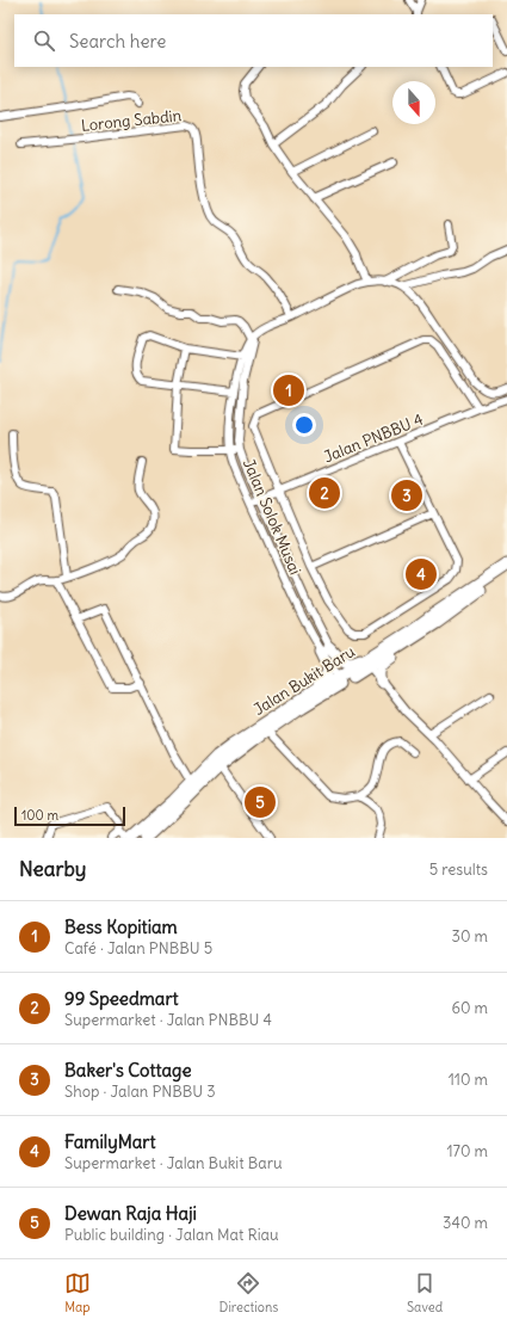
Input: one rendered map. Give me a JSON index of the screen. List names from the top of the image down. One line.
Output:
{"streets":{"main road":["Jalan Bukit Baru"],"street":["Lorong Sabdin","Jalan PNBBU 4","Jalan Solok Musai"]},"crossings":[["Lorong Sabdin","Jalan Solok Musai"],["Jalan PNBBU 4","Jalan Solok Musai"],["Jalan Solok Musai","Jalan Bukit Baru"]],"scale_bar":"100 m","north":"bottom","page":{"search":"Search here","pins":["1","2","3","4","5"],"scale":"100 m","heading":["Nearby","5 results"],"list":[{"mark":"1","name":"Bess Kopitiam","note":"Café · Jalan PNBBU 5","value":"30 m"},{"mark":"2","name":"99 Speedmart","note":"Supermarket · Jalan PNBBU 4","value":"60 m"},{"mark":"3","name":"Baker's Cottage","note":"Shop · Jalan PNBBU 3","value":"110 m"},{"mark":"4","name":"FamilyMart","note":"Supermarket · Jalan Bukit Baru","value":"170 m"},{"mark":"5","name":"Dewan Raja Haji","note":"Public building · Jalan Mat Riau","value":"340 m"}],"nav":["Map","Directions","Saved"]}}
